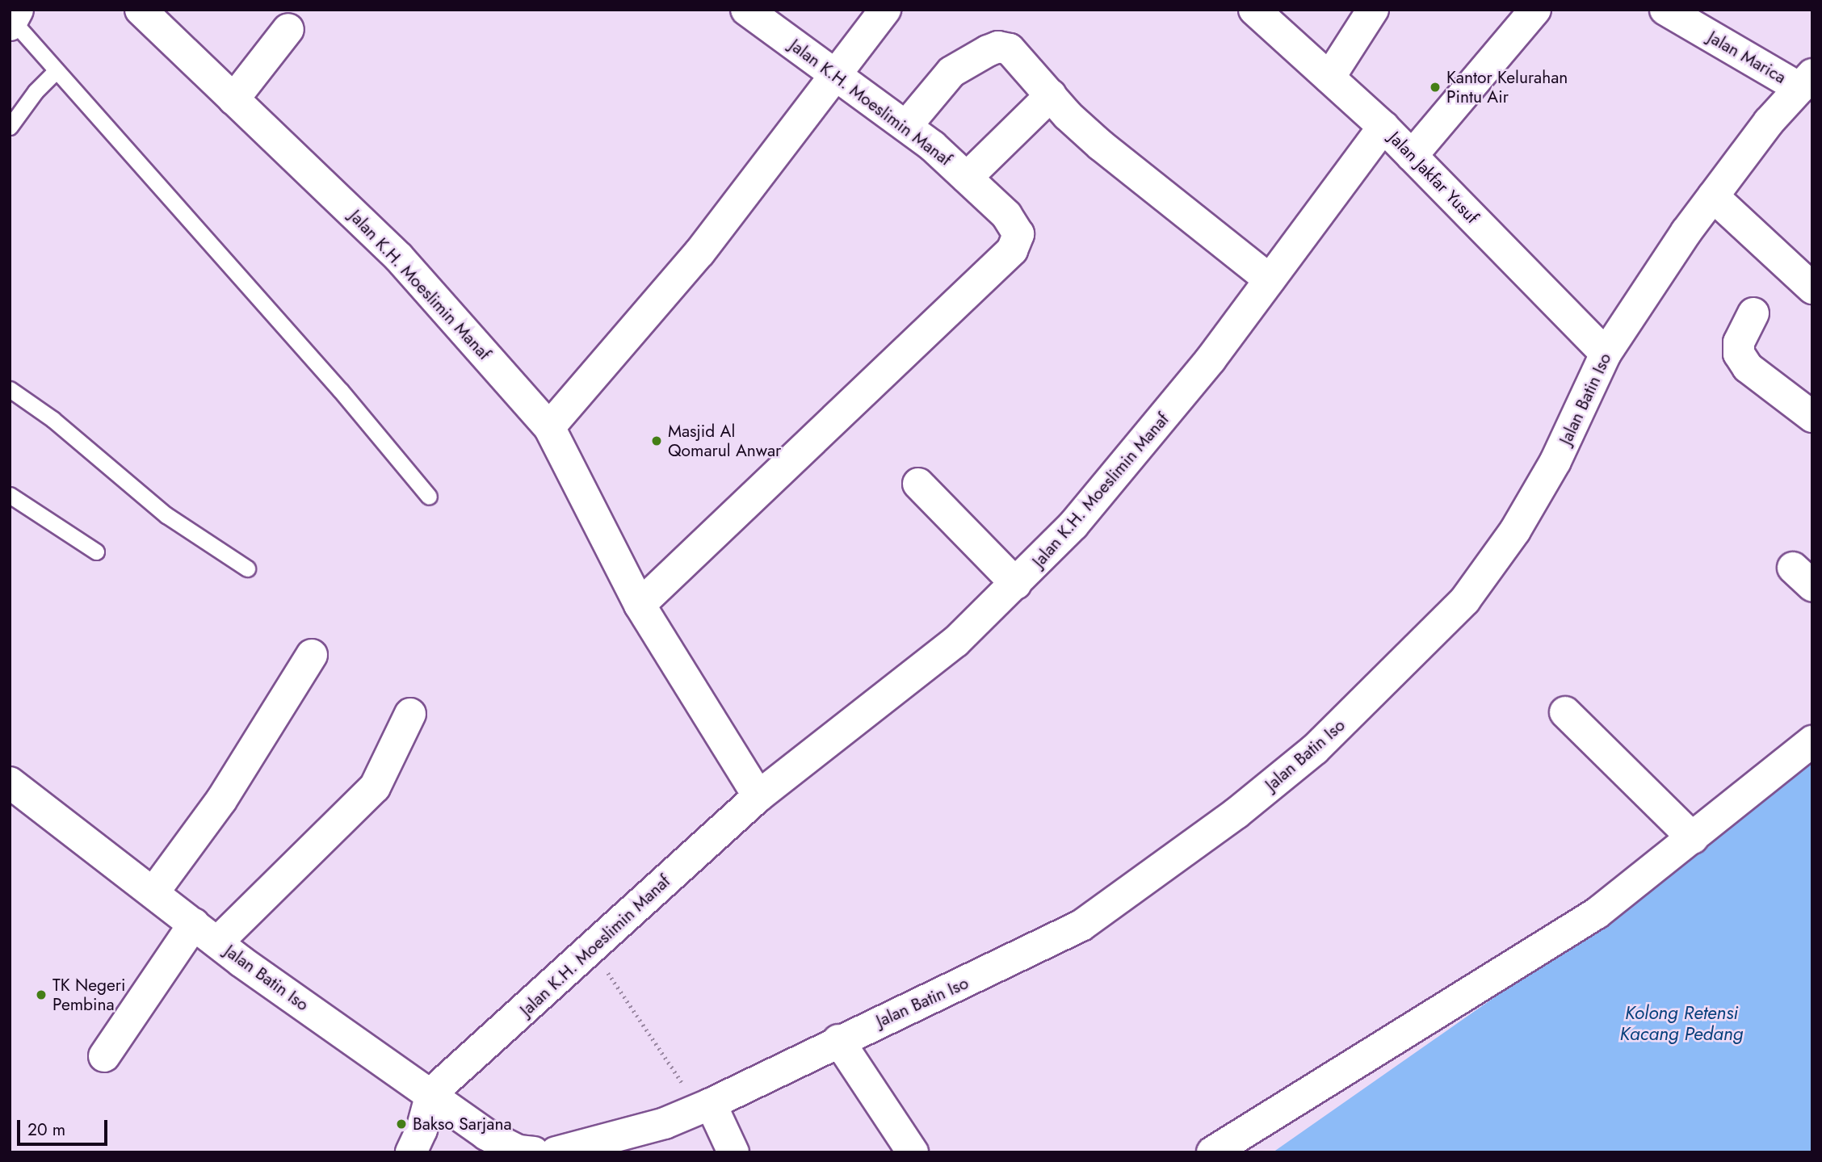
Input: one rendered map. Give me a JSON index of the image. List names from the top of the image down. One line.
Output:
{"streets":{"street":["Jalan Marica","Jalan K.H. Moeslimin Manaf","Jalan Jakfar Yusuf","Jalan Batin Iso"]},"crossings":[["Jalan Marica","Jalan Batin Iso"],["Jalan K.H. Moeslimin Manaf","Jalan Jakfar Yusuf"],["Jalan K.H. Moeslimin Manaf","Jalan Batin Iso"],["Jalan Jakfar Yusuf","Jalan Batin Iso"]],"water":["Kolong Retensi Kacang Pedang"],"places":["Kantor Kelurahan Pintu Air","Masjid Al Qomarul Anwar","TK Negeri Pembina","Bakso Sarjana"],"scale_bar":"20 m"}
